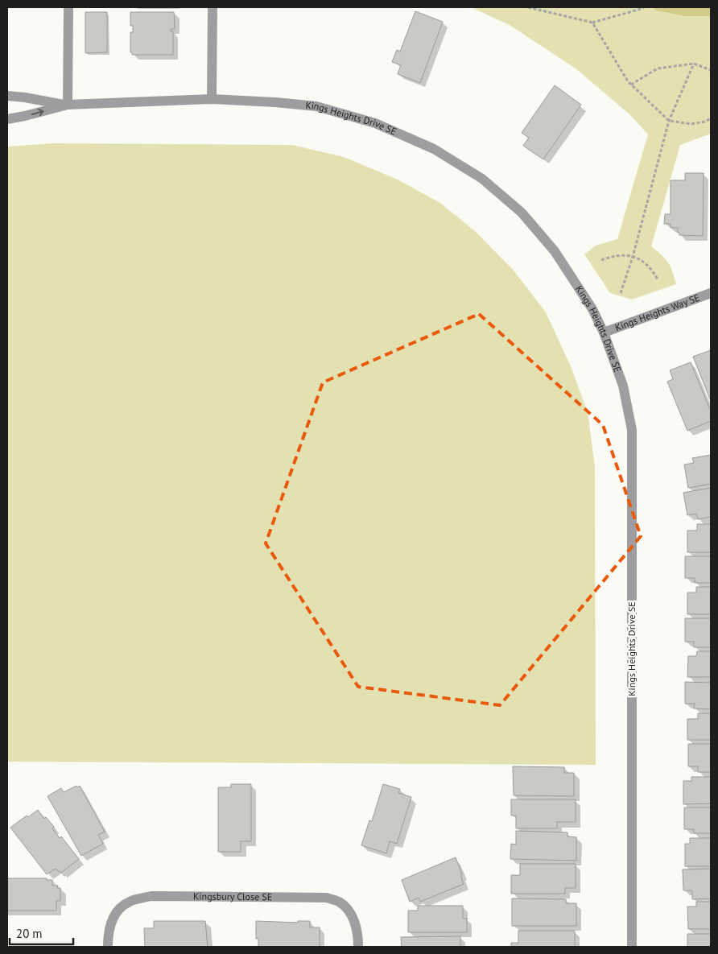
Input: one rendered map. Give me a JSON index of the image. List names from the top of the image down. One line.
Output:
{"streets":{"street":["Kings Heights Drive SE","Kings Heights Way SE","Kingsbury Close SE"]},"crossings":[["Kings Heights Drive SE","Kings Heights Way SE"]],"scale_bar":"20 m"}
